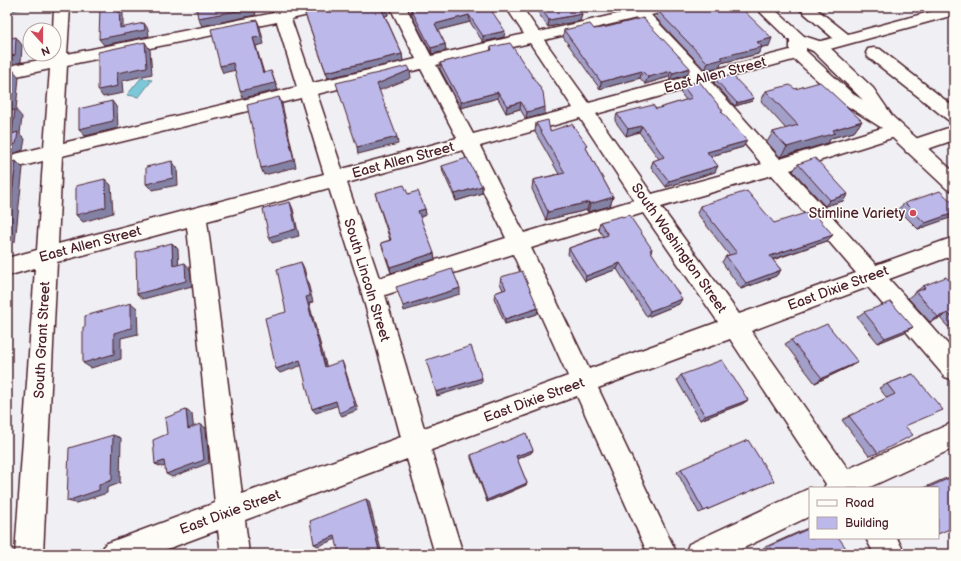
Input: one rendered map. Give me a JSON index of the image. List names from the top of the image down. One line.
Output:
{"streets":{"street":["East Allen Street","South Washington Street","South Lincoln Street","East Dixie Street","South Grant Street"]},"crossings":[["East Allen Street","South Washington Street"],["East Allen Street","South Lincoln Street"],["East Allen Street","South Grant Street"],["South Washington Street","East Dixie Street"],["South Lincoln Street","East Dixie Street"]],"places":["Stimline Variety"],"legend":["Road","Building"],"north":"bottom"}
